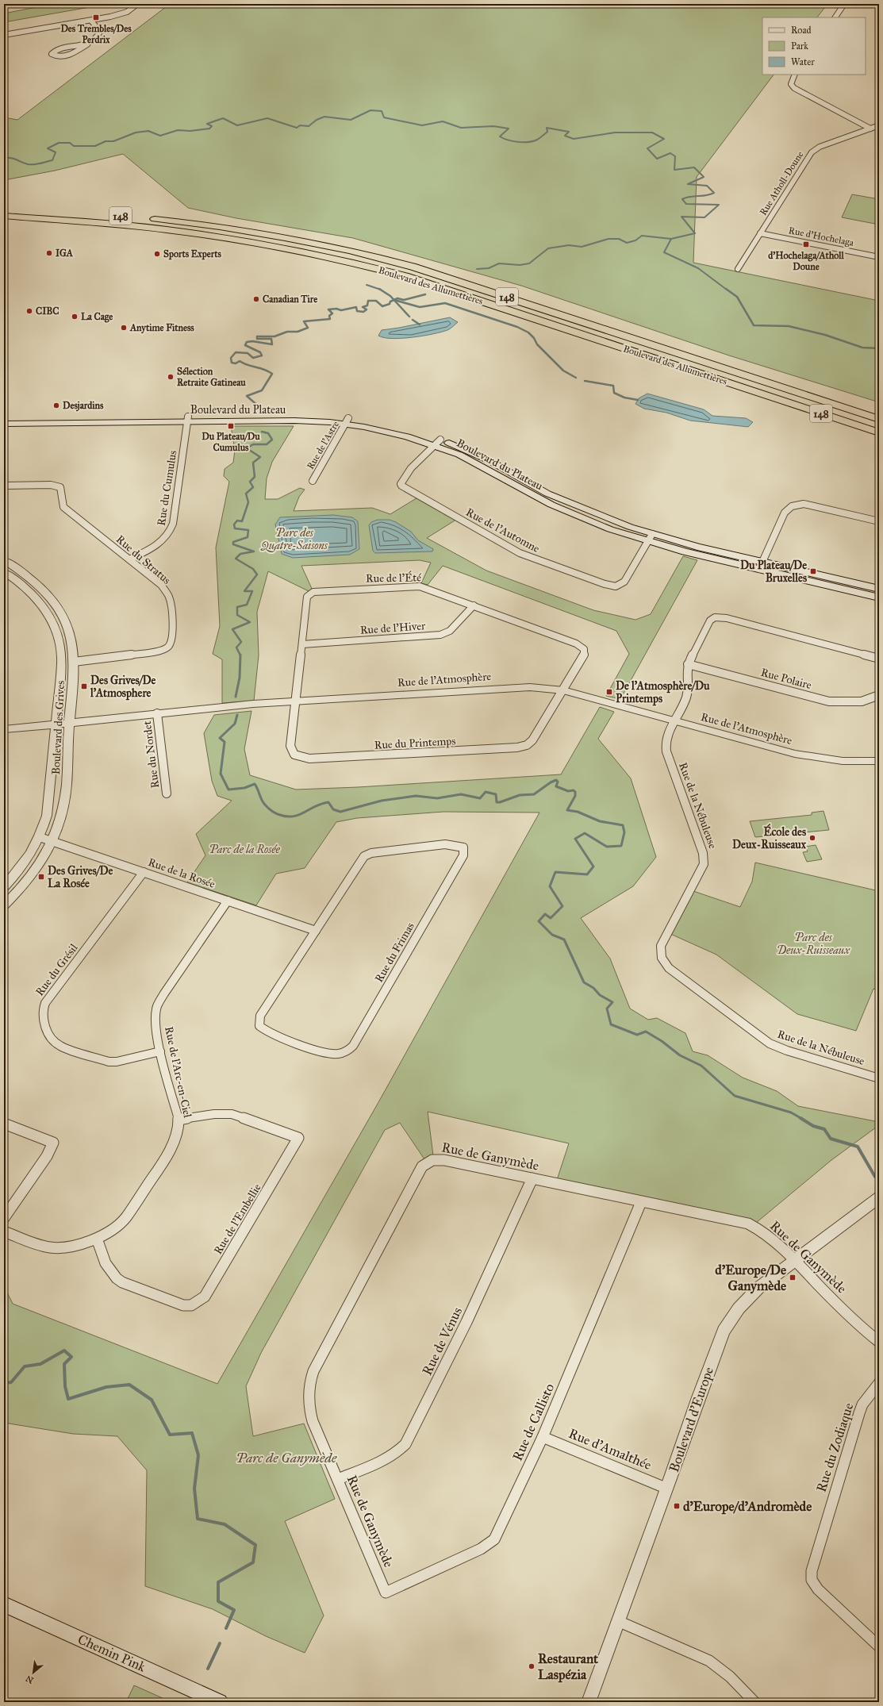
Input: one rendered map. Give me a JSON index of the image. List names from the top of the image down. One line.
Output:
{"streets":{"highway":["148","Boulevard des Allumettières"],"main road":["Boulevard du Plateau","Chemin Pink"],"street":["Rue Atholl-Doune","Rue d'Hochelaga","Rue de l'Astre","Rue du Cumulus","Rue de l'Automne","Rue du Stratus","Rue de l'Été","Rue de l'Hiver","Rue Polaire","Rue de l'Atmosphère","Boulevard des Grives","Rue du Printemps","Rue du Nordet","Rue de la Nébuleuse","Rue de la Rosée","Rue du Frimas","Rue du Grésil","Rue de l'Arc-en-Ciel","Rue de Ganymède","Rue de l'Embellie","Rue de Vénus","Boulevard d'Europe","Rue de Callisto","Rue du Zodiaque","Rue d'Amalthée"]},"crossings":[["Rue Atholl-Doune","Rue d'Hochelaga"],["Boulevard du Plateau","Rue de l'Astre"],["Boulevard du Plateau","Rue du Cumulus"],["Boulevard du Plateau","Rue de l'Automne"],["Rue du Cumulus","Rue du Stratus"],["Rue du Stratus","Boulevard des Grives"],["Rue de l'Été","Rue de l'Hiver"],["Rue de l'Été","Rue de l'Atmosphère"],["Rue de l'Été","Rue du Printemps"],["Rue Polaire","Rue de la Nébuleuse"],["Rue de l'Atmosphère","Boulevard des Grives"],["Rue de l'Atmosphère","Rue du Printemps"],["Rue de l'Atmosphère","Rue du Nordet"],["Rue de l'Atmosphère","Rue de la Nébuleuse"],["Boulevard des Grives","Rue de la Rosée"],["Rue de la Rosée","Rue du Frimas"],["Rue de la Rosée","Rue du Grésil"],["Rue de la Rosée","Rue de l'Arc-en-Ciel"],["Rue du Grésil","Rue de l'Arc-en-Ciel"],["Rue de l'Arc-en-Ciel","Rue de l'Embellie"],["Rue de Ganymède","Rue de Vénus"],["Rue de Ganymède","Boulevard d'Europe"],["Rue de Ganymède","Rue de Callisto"],["Boulevard d'Europe","Rue d'Amalthée"],["Rue de Callisto","Rue d'Amalthée"]],"parks":["Parc des Quatre-Saisons","Parc de la Rosée","Parc des Deux-Ruisseaux","Parc de Ganymède"],"places":{"transit":["Des Trembles/Des Perdrix","d'Hochelaga/Atholl Doune","Du Plateau/Du Cumulus","Du Plateau/De Bruxelles","Des Grives/De l'Atmosphere","De l'Atmosphère/Du Printemps","Des Grives/De La Rosée","d'Europe/De Ganymède","d'Europe/d'Andromède"],"other":["IGA","Sports Experts","Canadian Tire","CIBC","La Cage","Anytime Fitness","Sélection Retraite Gatineau","Desjardins","École des Deux-Ruisseaux","Restaurant Laspézia"]},"legend":["Road","Park","Water"],"north":"bottom left"}
